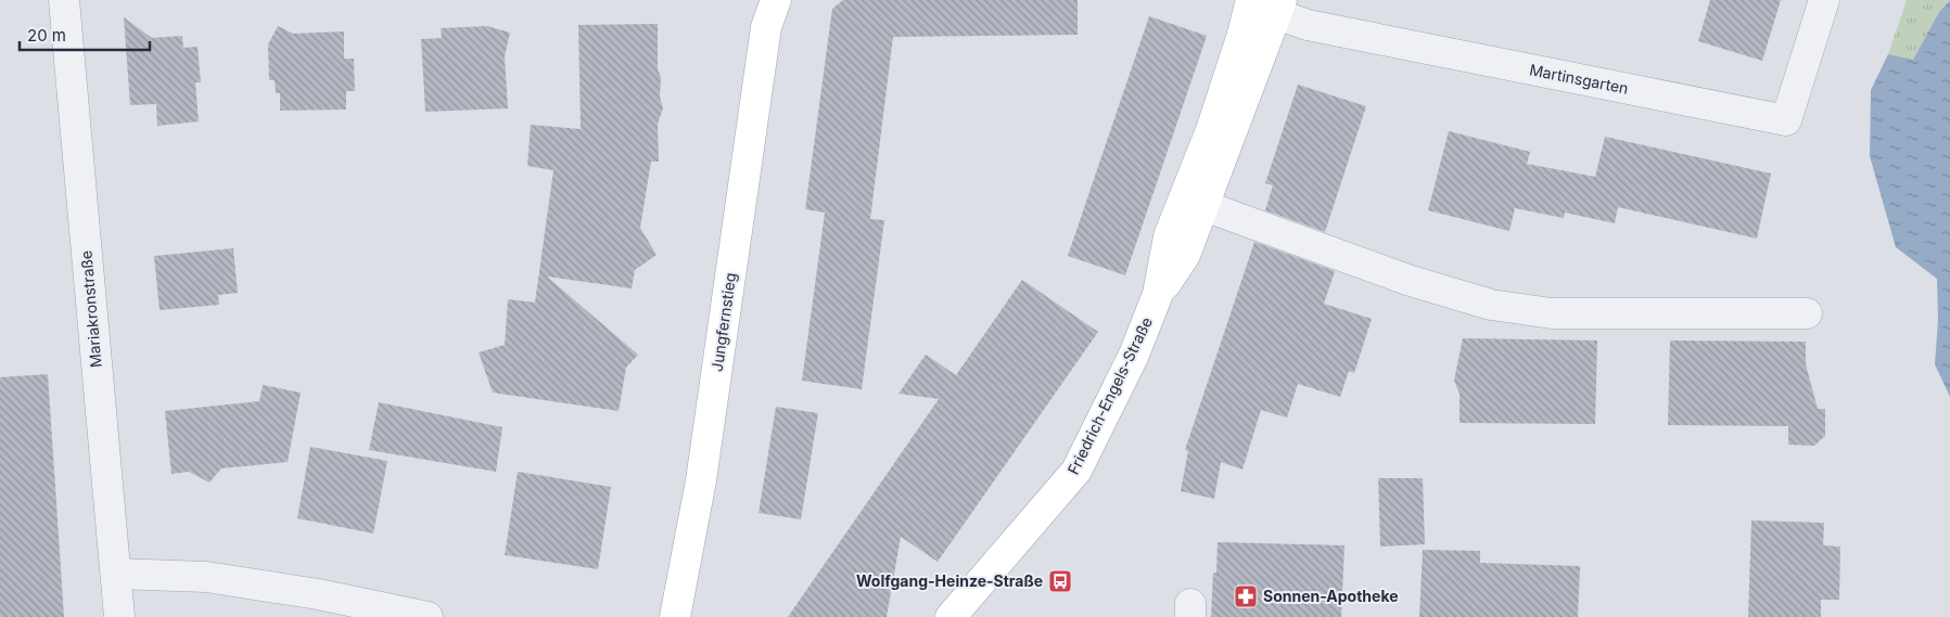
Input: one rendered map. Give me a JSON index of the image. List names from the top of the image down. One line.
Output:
{"streets":{"main road":["Jungfernstieg","Friedrich-Engels-Straße"],"street":["Martinsgarten","Mariakronstraße"]},"crossings":[["Martinsgarten","Friedrich-Engels-Straße"]],"places":{"bus stop":["Wolfgang-Heinze-Straße"],"pharmacy":["Sonnen-Apotheke"]},"scale_bar":"20 m"}
